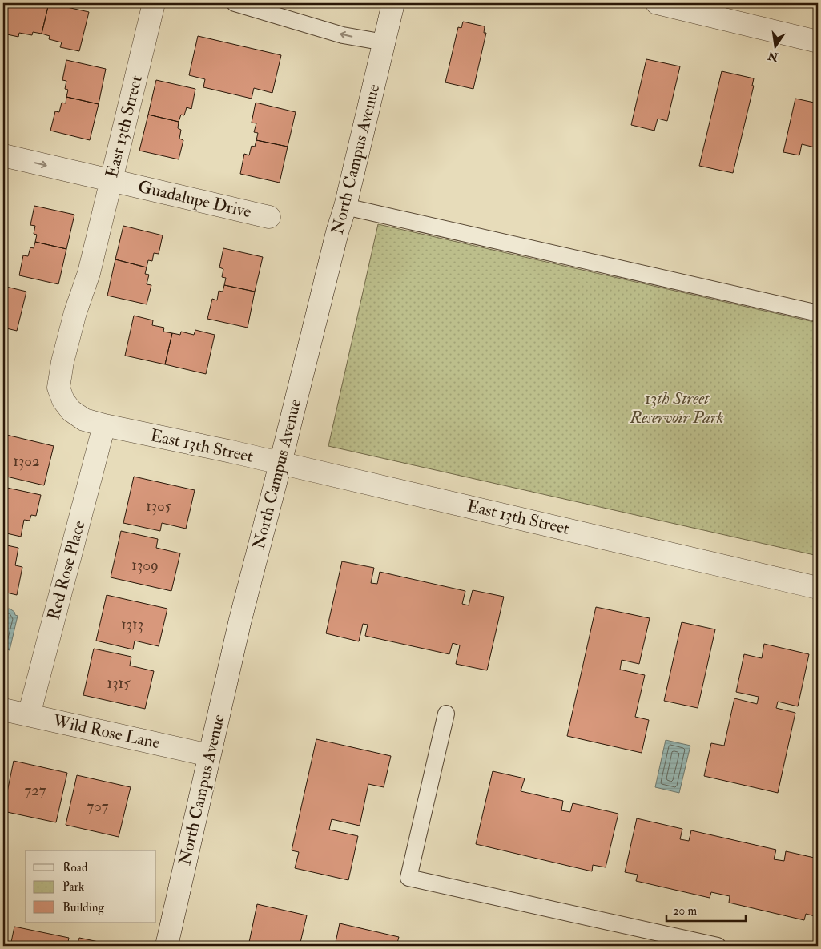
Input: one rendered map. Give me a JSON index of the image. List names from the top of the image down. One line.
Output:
{"streets":{"street":["East 13th Street","North Campus Avenue","Guadalupe Drive","Red Rose Place","Wild Rose Lane"]},"crossings":[["East 13th Street","North Campus Avenue"],["East 13th Street","Guadalupe Drive"],["East 13th Street","Red Rose Place"],["North Campus Avenue","Wild Rose Lane"],["Red Rose Place","Wild Rose Lane"]],"one_way":["Guadalupe Drive"],"parks":["13th Street Reservoir Park"],"house_numbers":["1302","1305","1309","1313","1315","727","707"],"legend":["Road","Park","Building"],"scale_bar":"20 m","north":"bottom"}
